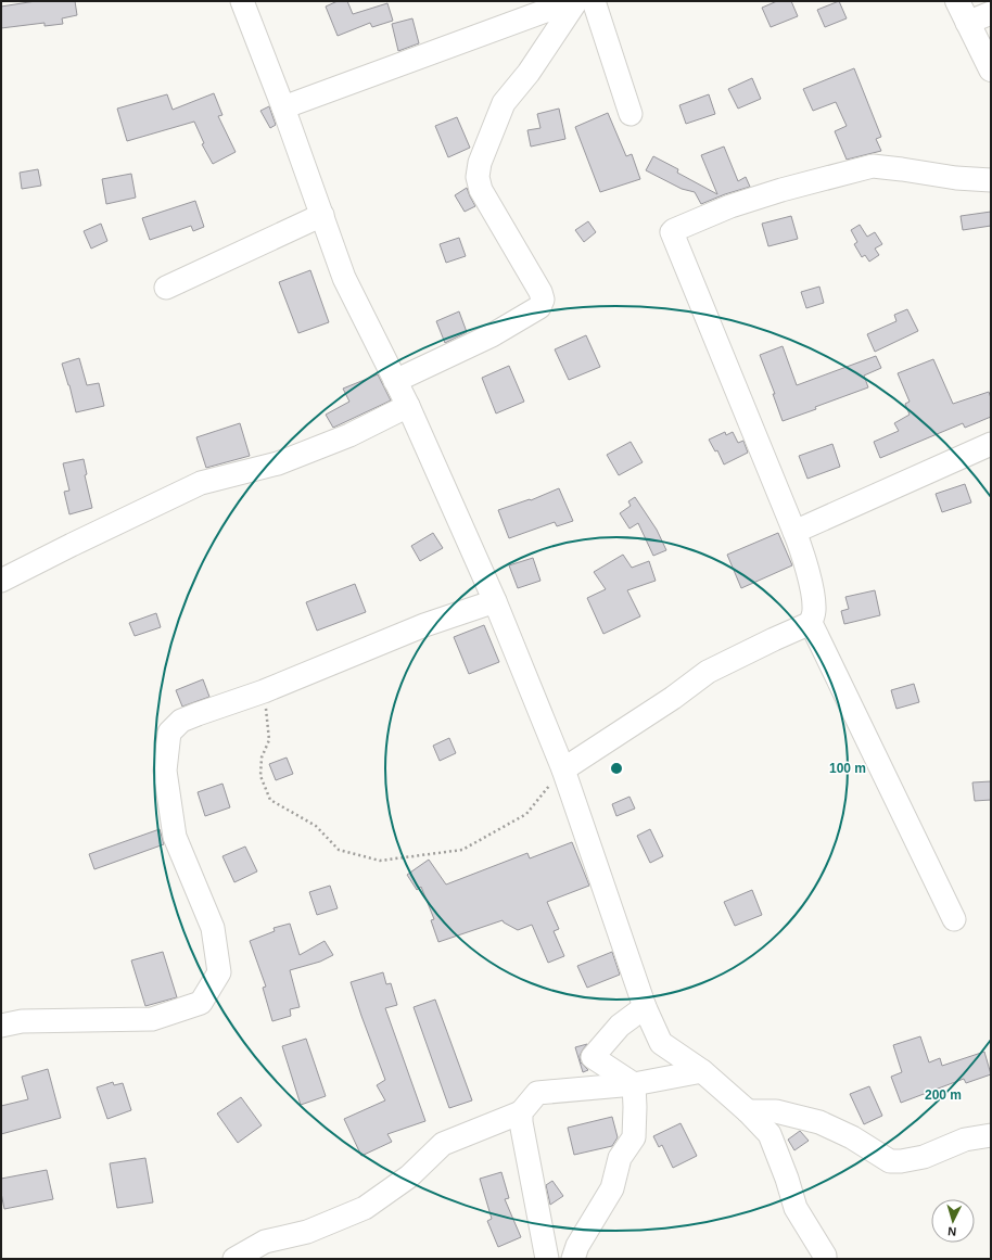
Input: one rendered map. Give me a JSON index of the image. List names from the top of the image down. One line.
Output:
{"north":"bottom","rings":["100 m","200 m"]}
